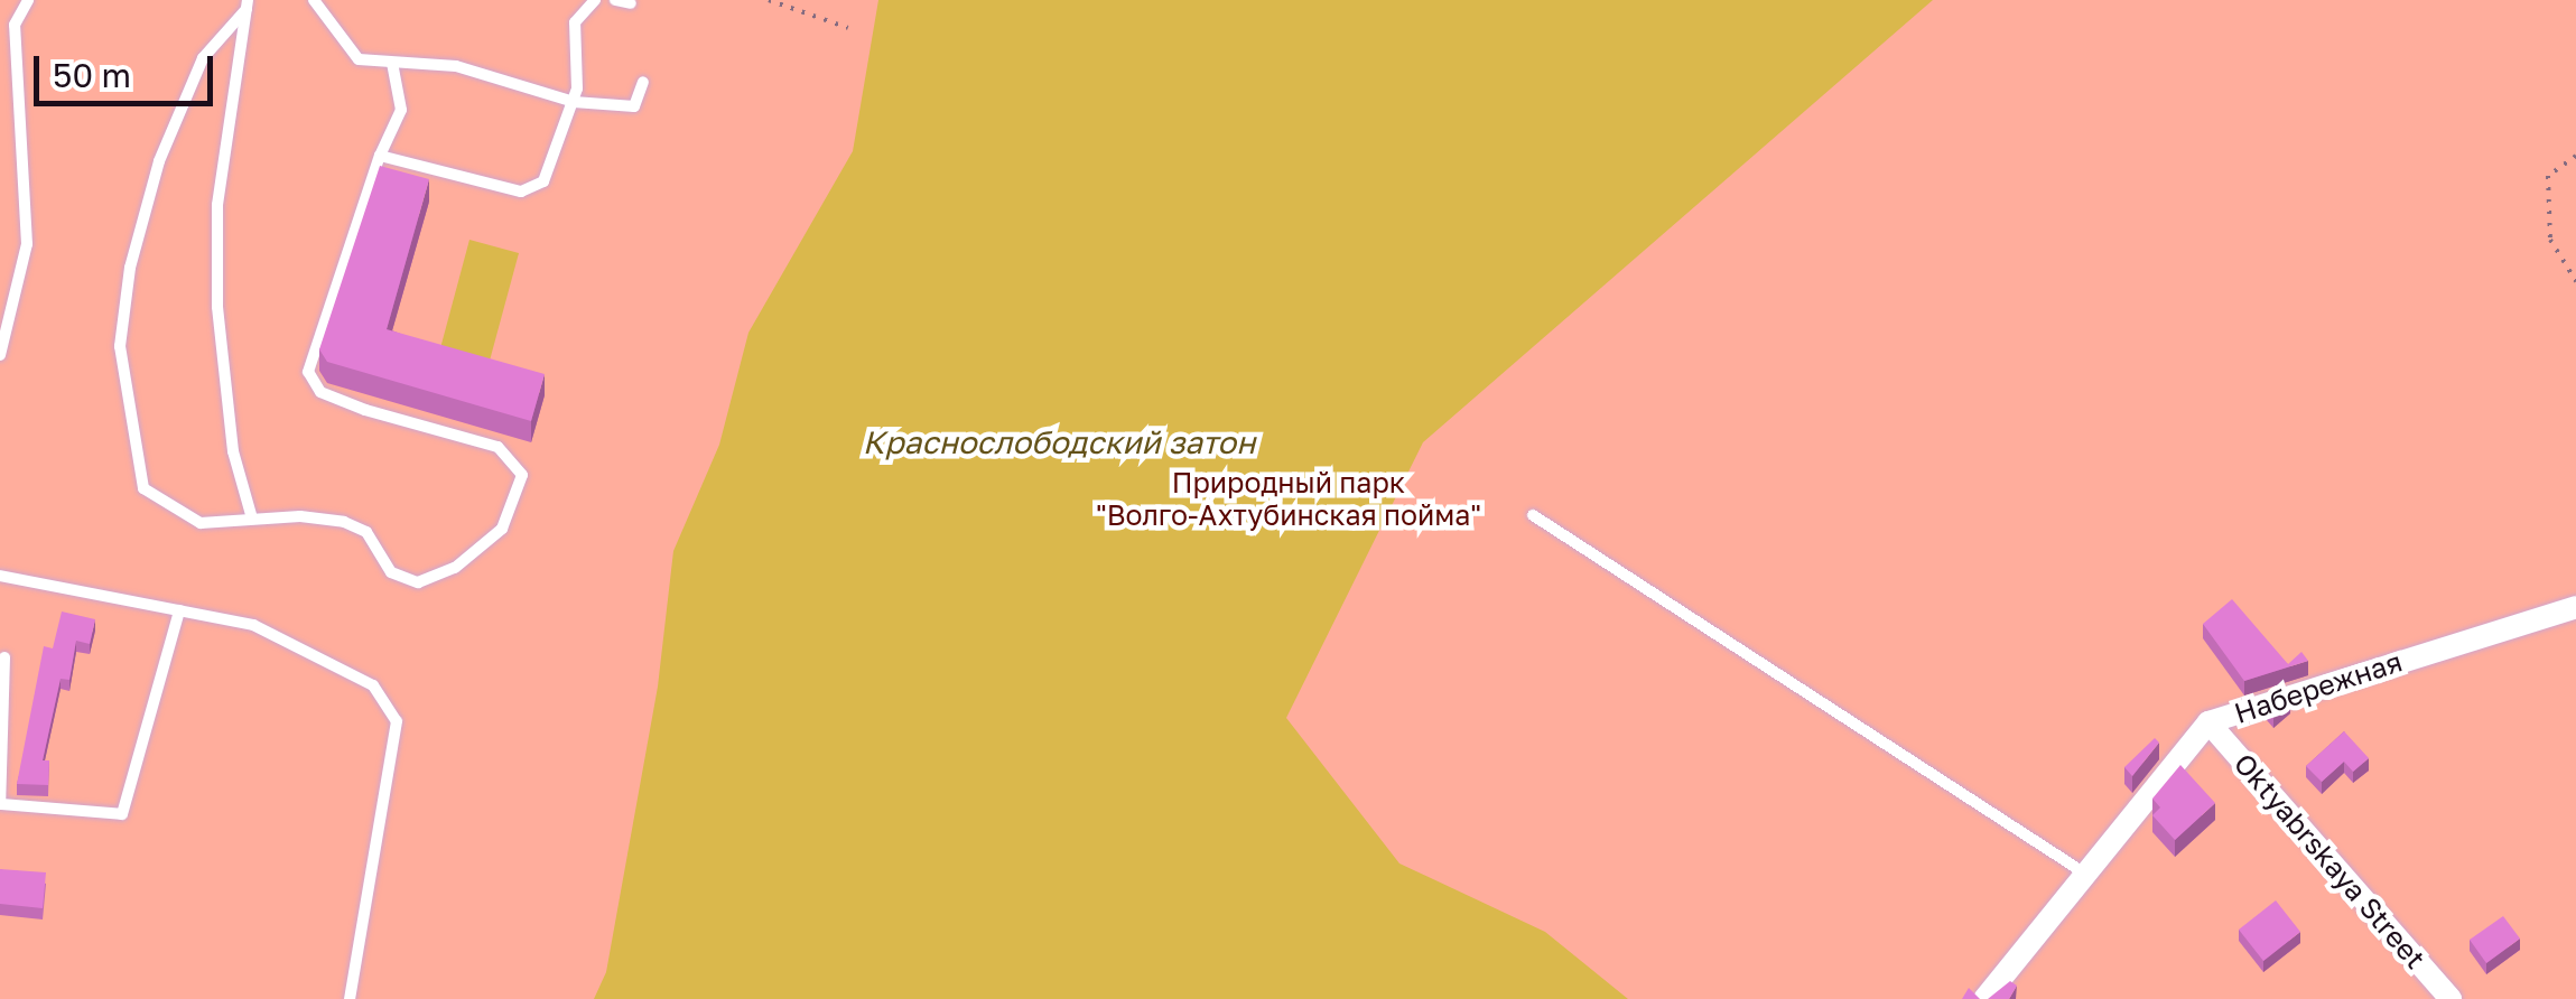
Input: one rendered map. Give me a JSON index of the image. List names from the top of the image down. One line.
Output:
{"streets":{"street":["Набережная","Oktyabrskaya Street"]},"crossings":[["Набережная","Oktyabrskaya Street"]],"water":["Краснослободский затон"],"parks":["Природный парк \"Волго-Ахтубинская пойма\""],"scale_bar":"50 m"}
